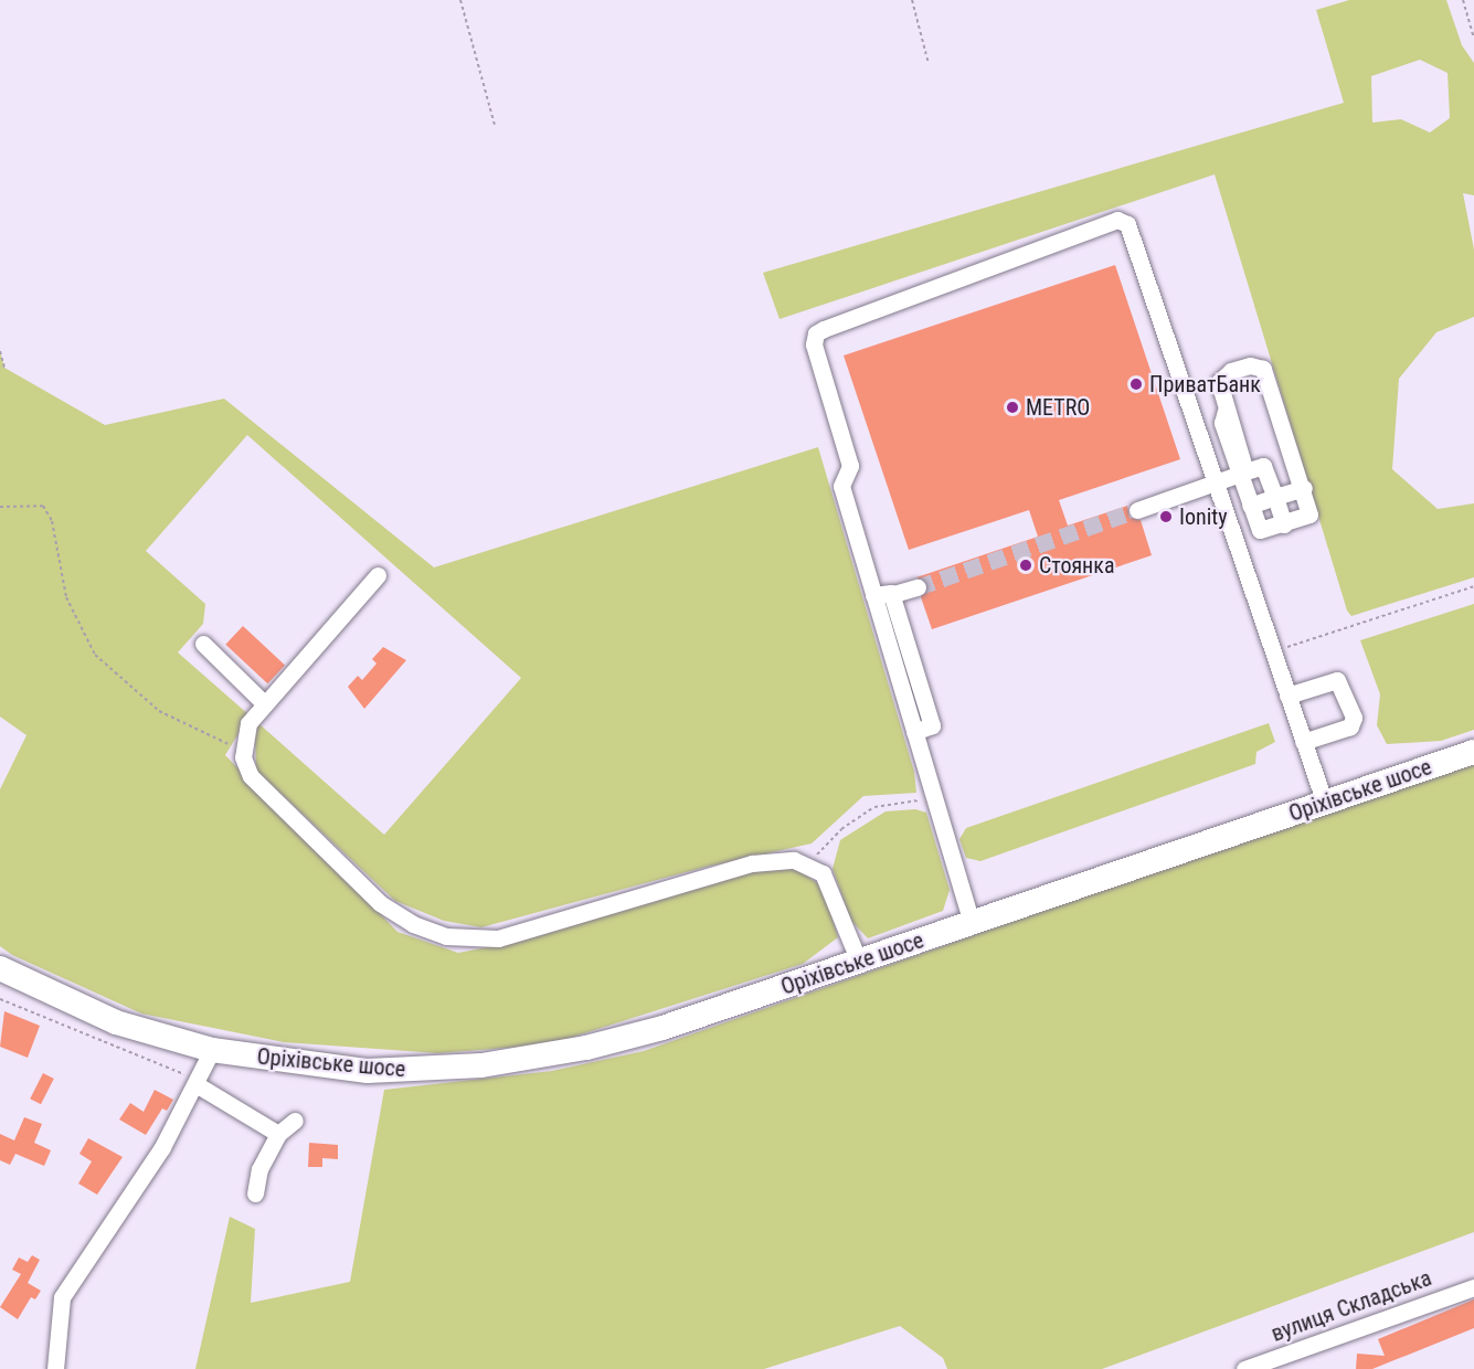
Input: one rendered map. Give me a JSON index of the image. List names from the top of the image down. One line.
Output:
{"streets":{"highway":["Оріхівське шосе"],"street":["вулиця Складська"]},"places":["ПриватБанк","METRO","Ionity","Стоянка"]}
